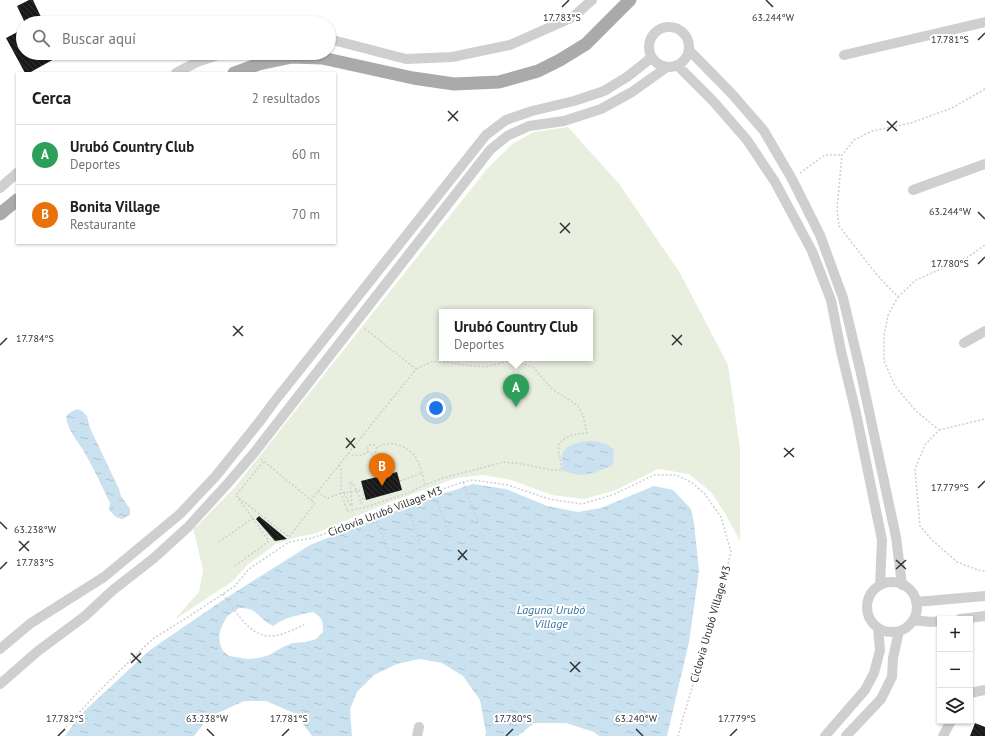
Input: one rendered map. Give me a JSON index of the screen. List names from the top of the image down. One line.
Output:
{"streets":{"path":["Ciclovía Urubó Village M3"]},"water":["Laguna Urubó Village"],"page":{"search":"Buscar aquí","heading":["Cerca","2 resultados"],"list":[{"mark":"A","name":"Urubó Country Club","note":"Deportes","value":"60 m"},{"mark":"B","name":"Bonita Village","note":"Restaurante","value":"70 m"}],"popup":["Urubó Country Club","Deportes"],"pins":["A","B"],"map_buttons":["+","−"]},"coordinates":["17.783°S","63.244°W","17.781°S","17.780°S","17.784°S","17.779°S","63.238°W","17.782°S","63.240°W"]}
